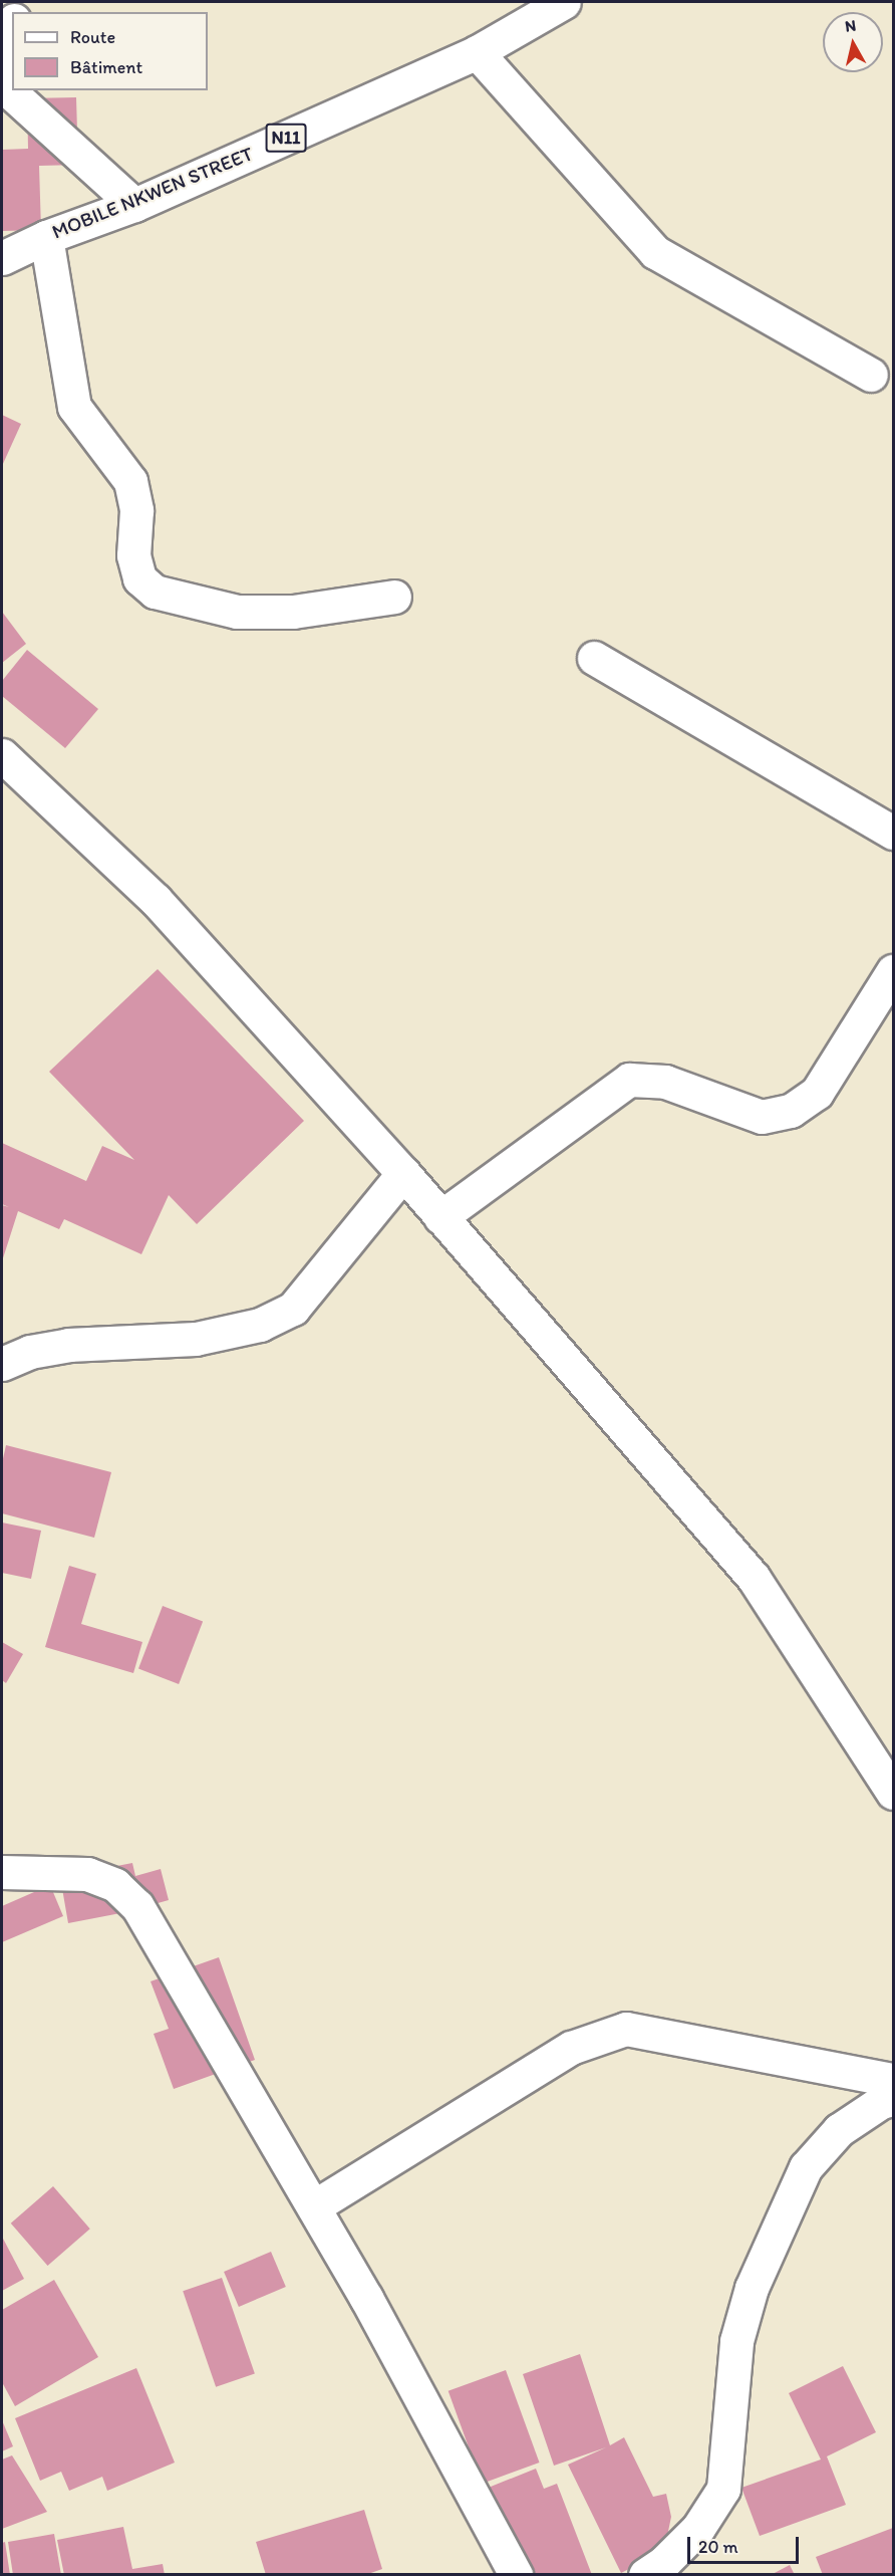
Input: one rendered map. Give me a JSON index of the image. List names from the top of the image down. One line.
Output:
{"streets":{"main road":["N11","MOBILE NKWEN STREET"]},"legend":["Route","Bâtiment"],"scale_bar":"20 m","north":"top"}
